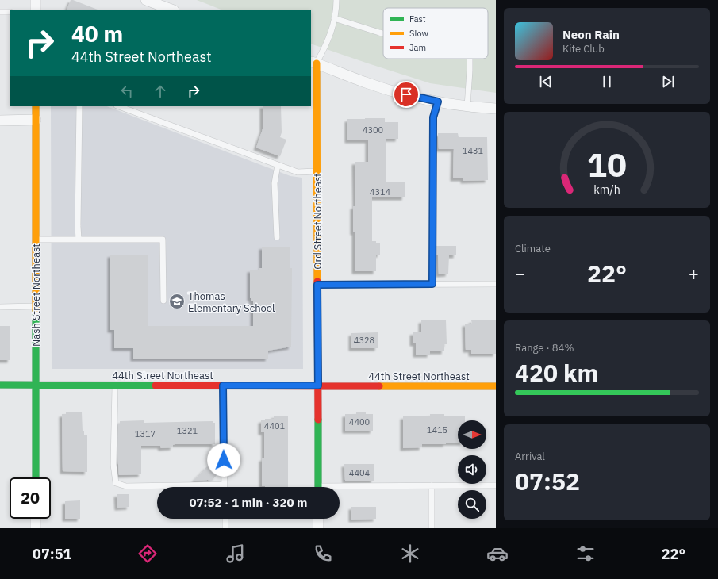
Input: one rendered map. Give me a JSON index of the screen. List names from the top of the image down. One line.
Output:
{"streets":{"street":["Ord Street Northeast","Nash Street Northeast","44th Street Northeast"]},"crossings":[["Ord Street Northeast","44th Street Northeast"],["Nash Street Northeast","44th Street Northeast"]],"places":{"school or university":["Thomas Elementary School"]},"house_numbers":["4300","1431","4314","4328","4400","4401","1415","1321","1317","4404"],"legend":["Fast","Slow","Jam"],"north":"right","page":{"turn":["40 m","44th Street Northeast"],"song":["Neon Rain","Kite Club"],"tile":["Climate",["Range · 84%","420 km"],["Arrival","07:52"]],"heat":["−","22°","+"],"limit":"20","trip":"07:52 · 1 min · 320 m","tabs":["07:51","22°"],"gauge":["10","km/h"]}}
